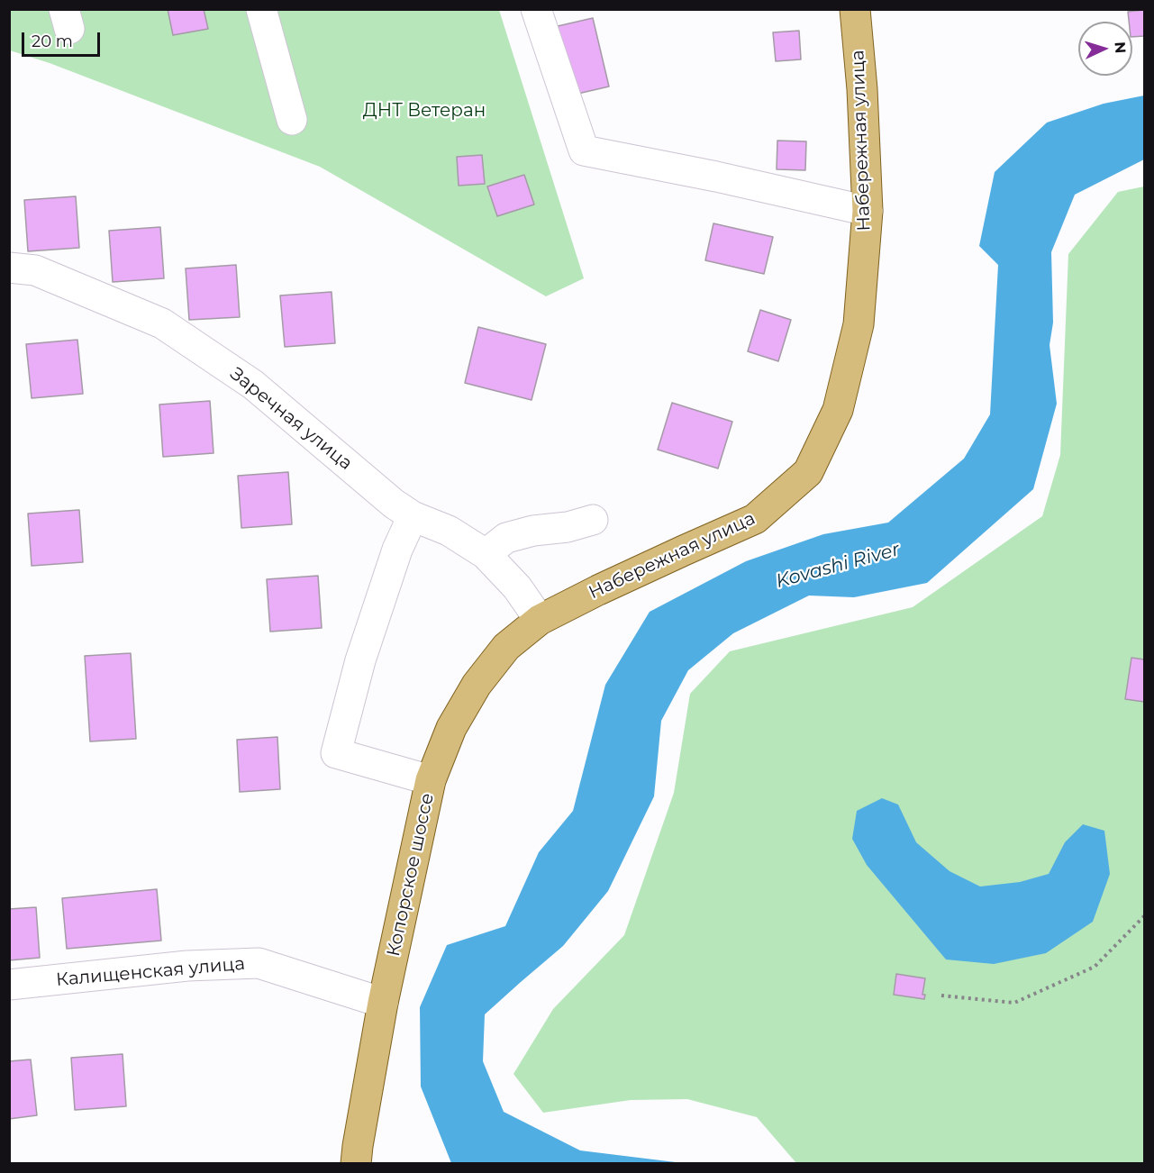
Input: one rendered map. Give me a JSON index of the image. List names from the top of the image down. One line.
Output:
{"streets":{"main road":["Набережная улица","Копорское шоссе"],"street":["Заречная улица","Калищенская улица"]},"crossings":[["Набережная улица","Заречная улица"],["Набережная улица","Копорское шоссе"],["Заречная улица","Копорское шоссе"],["Копорское шоссе","Калищенская улица"]],"water":["Kovashi River"],"parks":["ДНТ Ветеран"],"scale_bar":"20 m","north":"right"}
